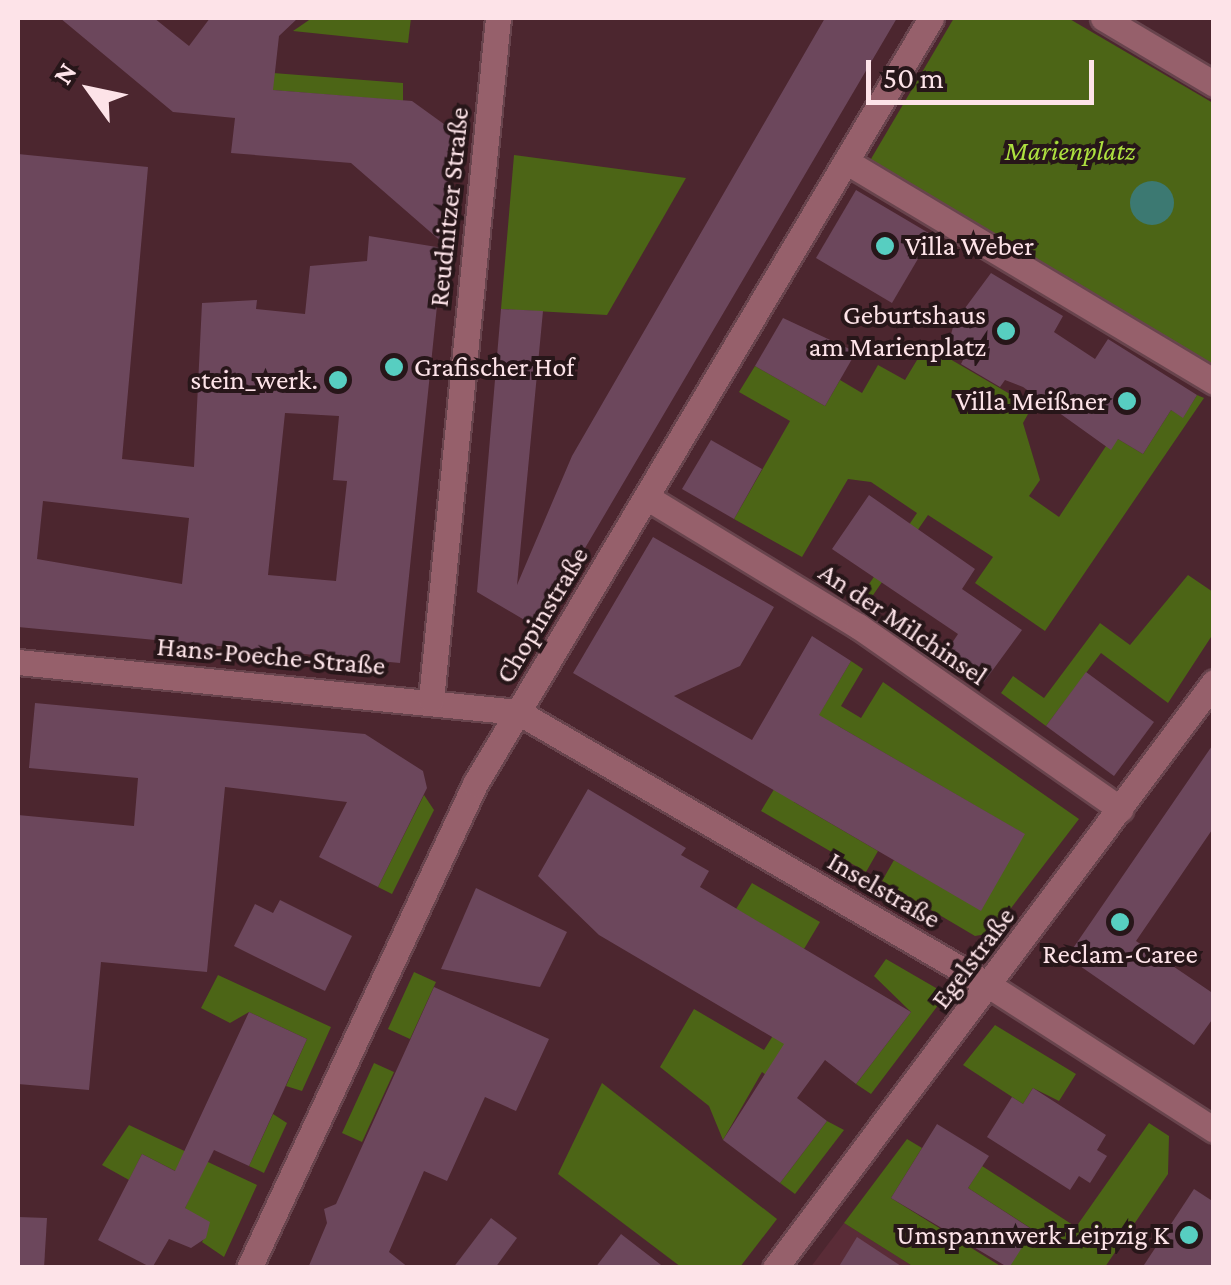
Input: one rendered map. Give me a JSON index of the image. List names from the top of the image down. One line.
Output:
{"streets":{"street":["Reudnitzer Straße","Chopinstraße","An der Milchinsel","Hans-Poeche-Straße","Inselstraße","Egelstraße"]},"crossings":[["Reudnitzer Straße","Hans-Poeche-Straße"],["Chopinstraße","An der Milchinsel"],["Chopinstraße","Hans-Poeche-Straße"],["Chopinstraße","Inselstraße"],["An der Milchinsel","Egelstraße"],["Hans-Poeche-Straße","Inselstraße"],["Inselstraße","Egelstraße"]],"parks":["Marienplatz"],"places":["Villa Weber","Geburtshaus am Marienplatz","Grafischer Hof","stein_werk.","Villa Meißner","Reclam-Caree","Umspannwerk Leipzig K"],"scale_bar":"50 m","north":"top left"}
